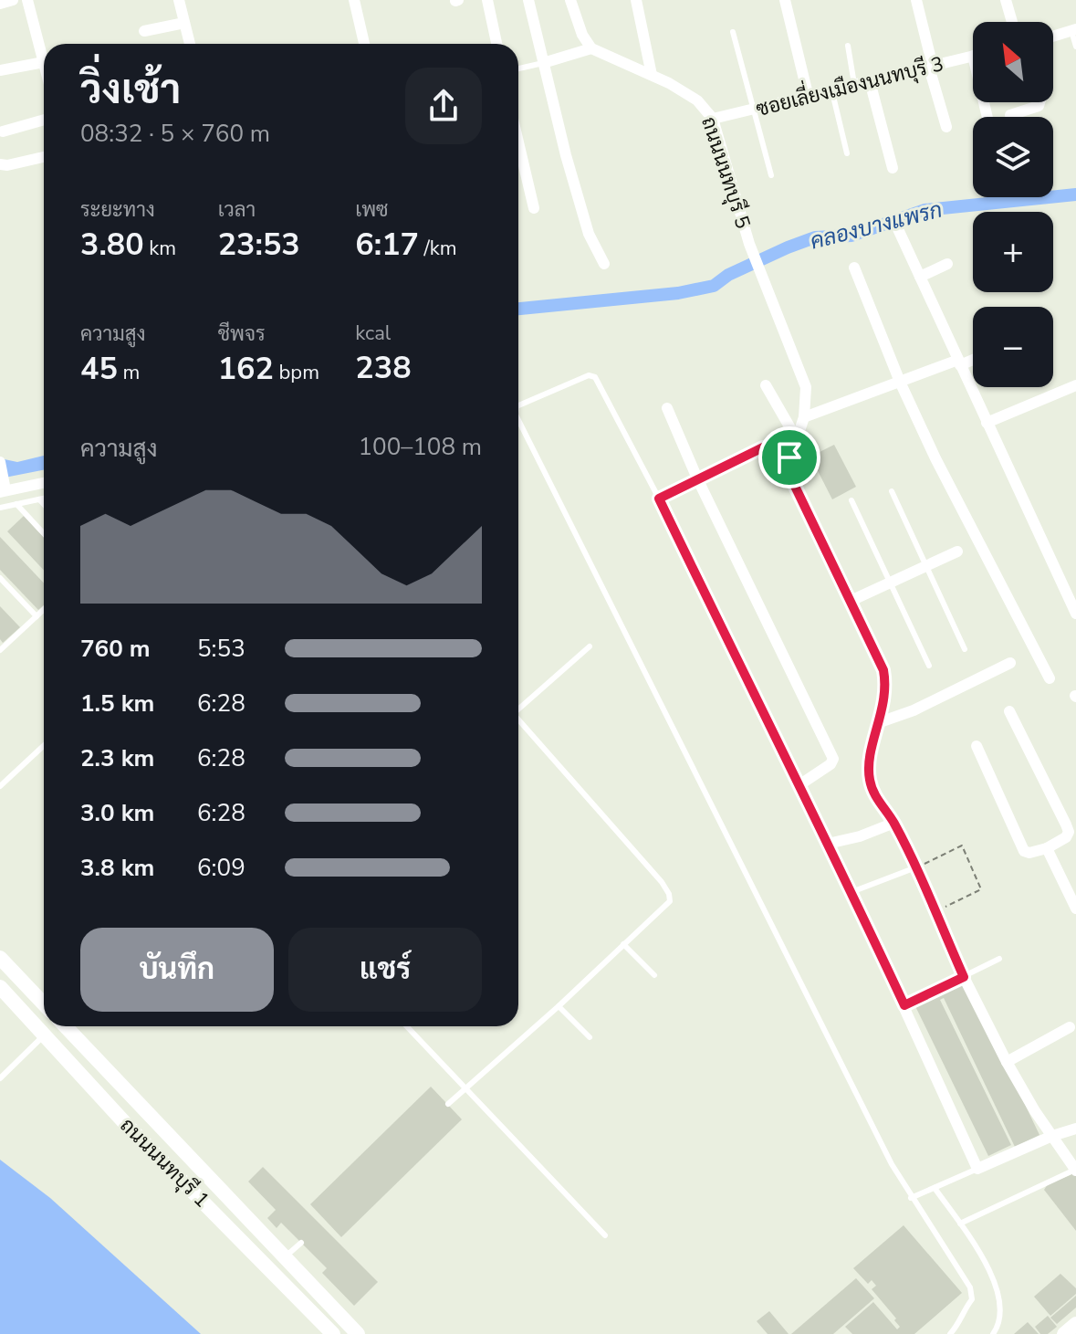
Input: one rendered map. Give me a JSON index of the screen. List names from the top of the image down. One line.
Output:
{"streets":{"main road":["ถนนนนทบุรี 1"],"street":["ซอยเลี่ยงเมืองนนทบุรี 3","ถนนนนทบุรี 5"]},"crossings":[["ซอยเลี่ยงเมืองนนทบุรี 3","ถนนนนทบุรี 5"]],"water":["คลองบางแพรก"],"north":"top left","page":{"map_buttons":["+","−"],"heading":["วิ่งเช้า","08:32 · 5 × 760 m"],"stats":[["ระยะทาง","3.80 km"],["เวลา","23:53"],["เพซ","6:17 /km"],["ความสูง","45 m"],["ชีพจร","162 bpm"],["kcal","238"]],"chart":["ความสูง","100–108 m"],"list":[{"name":"760 m","note":"5:53"},{"name":"1.5 km","note":"6:28"},{"name":"2.3 km","note":"6:28"},{"name":"3.0 km","note":"6:28"},{"name":"3.8 km","note":"6:09"}],"buttons":["บันทึก","แชร์"]}}
